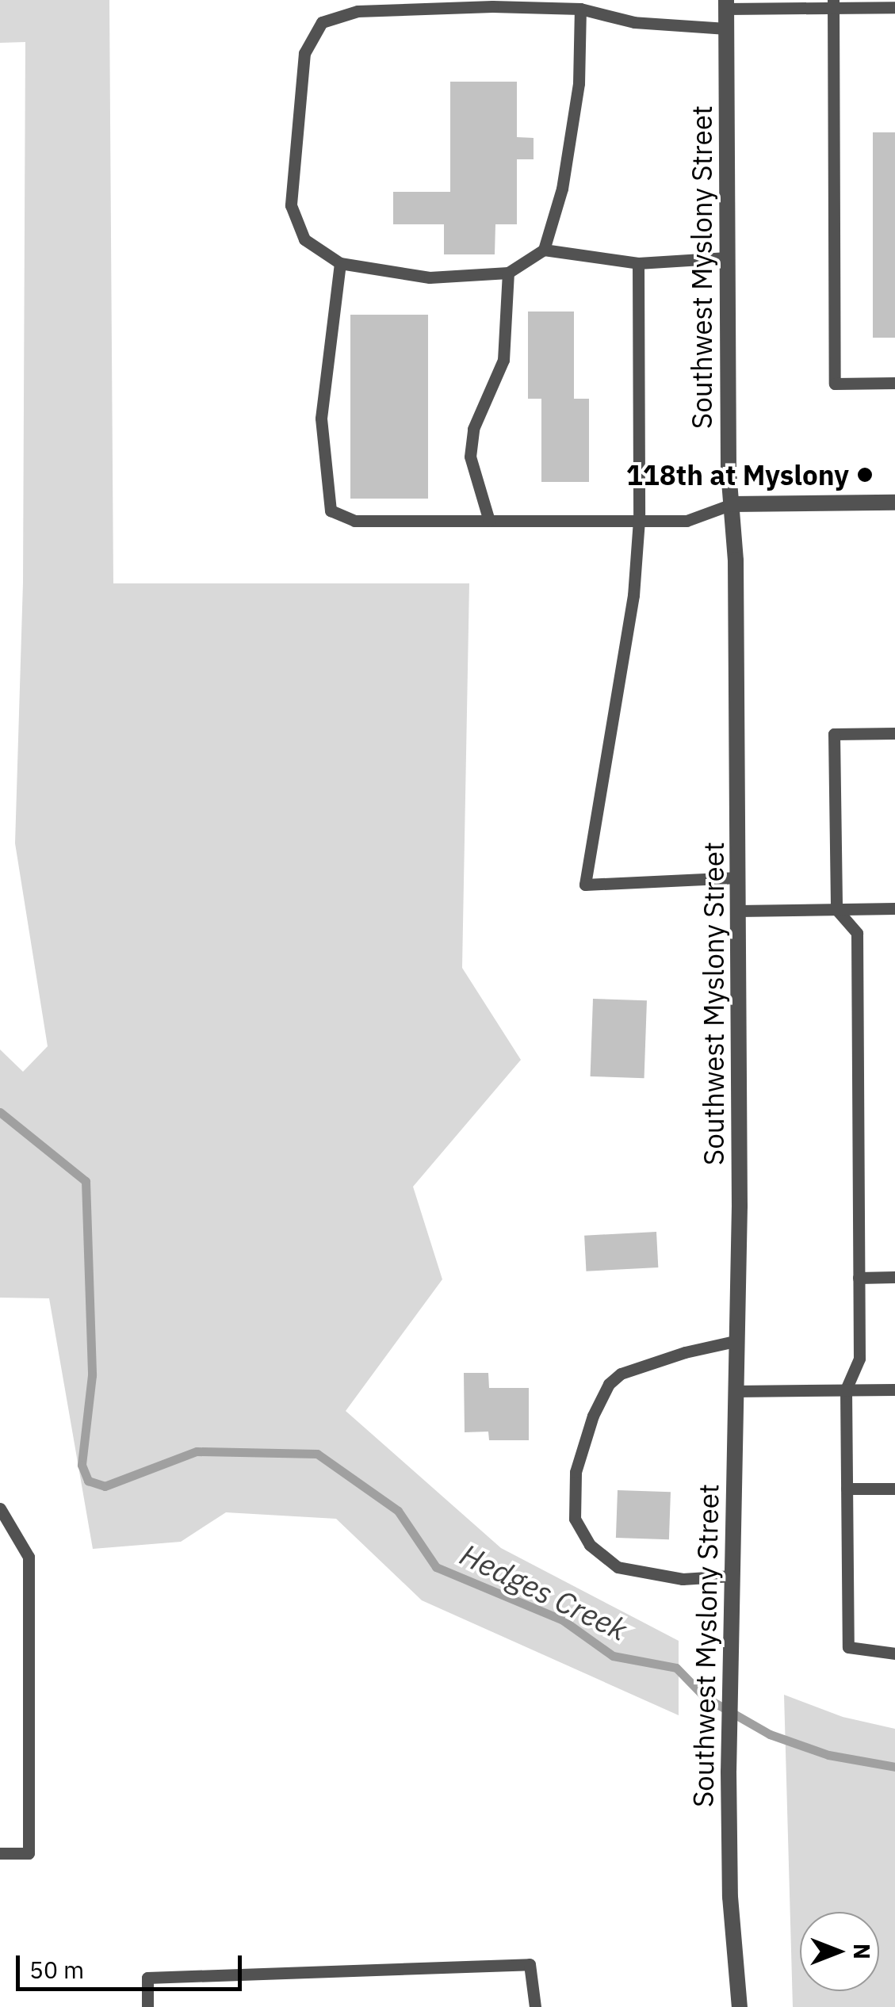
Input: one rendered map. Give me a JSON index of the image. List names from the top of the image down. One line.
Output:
{"streets":{"street":["Southwest Myslony Street"]},"water":["Hedges Creek"],"places":["118th at Myslony"],"scale_bar":"50 m","north":"right"}
